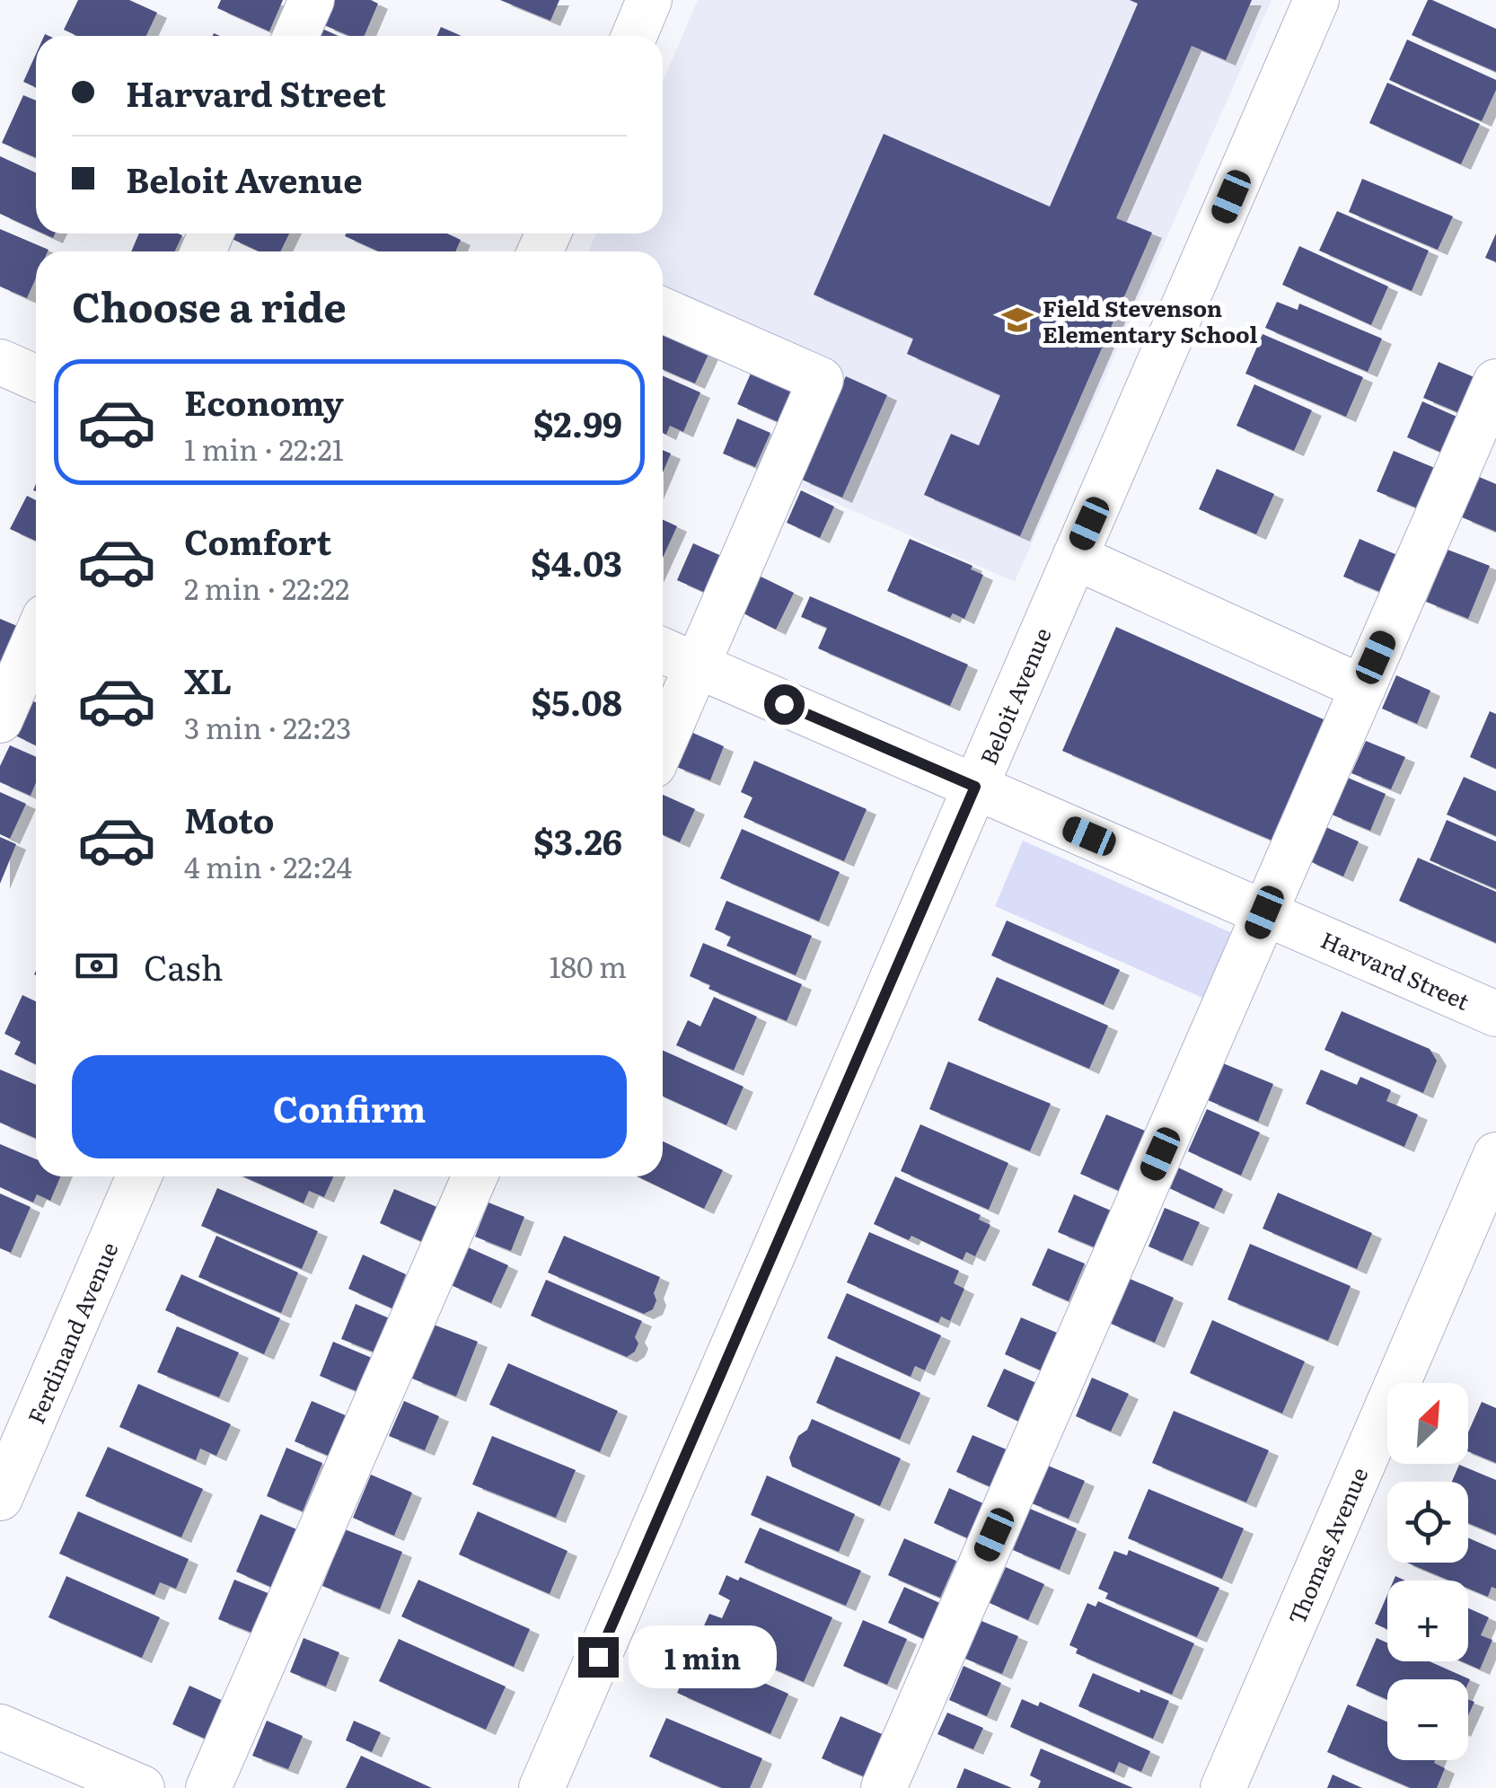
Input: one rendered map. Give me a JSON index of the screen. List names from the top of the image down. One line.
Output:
{"streets":{"street":["Beloit Avenue","Harvard Street","Ferdinand Avenue","Thomas Avenue"]},"crossings":[["Beloit Avenue","Harvard Street"]],"places":{"school or university":["Field Stevenson Elementary School"]},"north":"top right","page":{"banner":["Harvard Street","Beloit Avenue"],"heading":"Choose a ride","list":[{"name":"Economy","note":"1 min · 22:21","value":"$2.99"},{"name":"Comfort","note":"2 min · 22:22","value":"$4.03"},{"name":"XL","note":"3 min · 22:23","value":"$5.08"},{"name":"Moto","note":"4 min · 22:24","value":"$3.26"}],"pay":["Cash","180 m"],"buttons":"Confirm","map_buttons":["+","−"],"bubble":"1 min"}}
